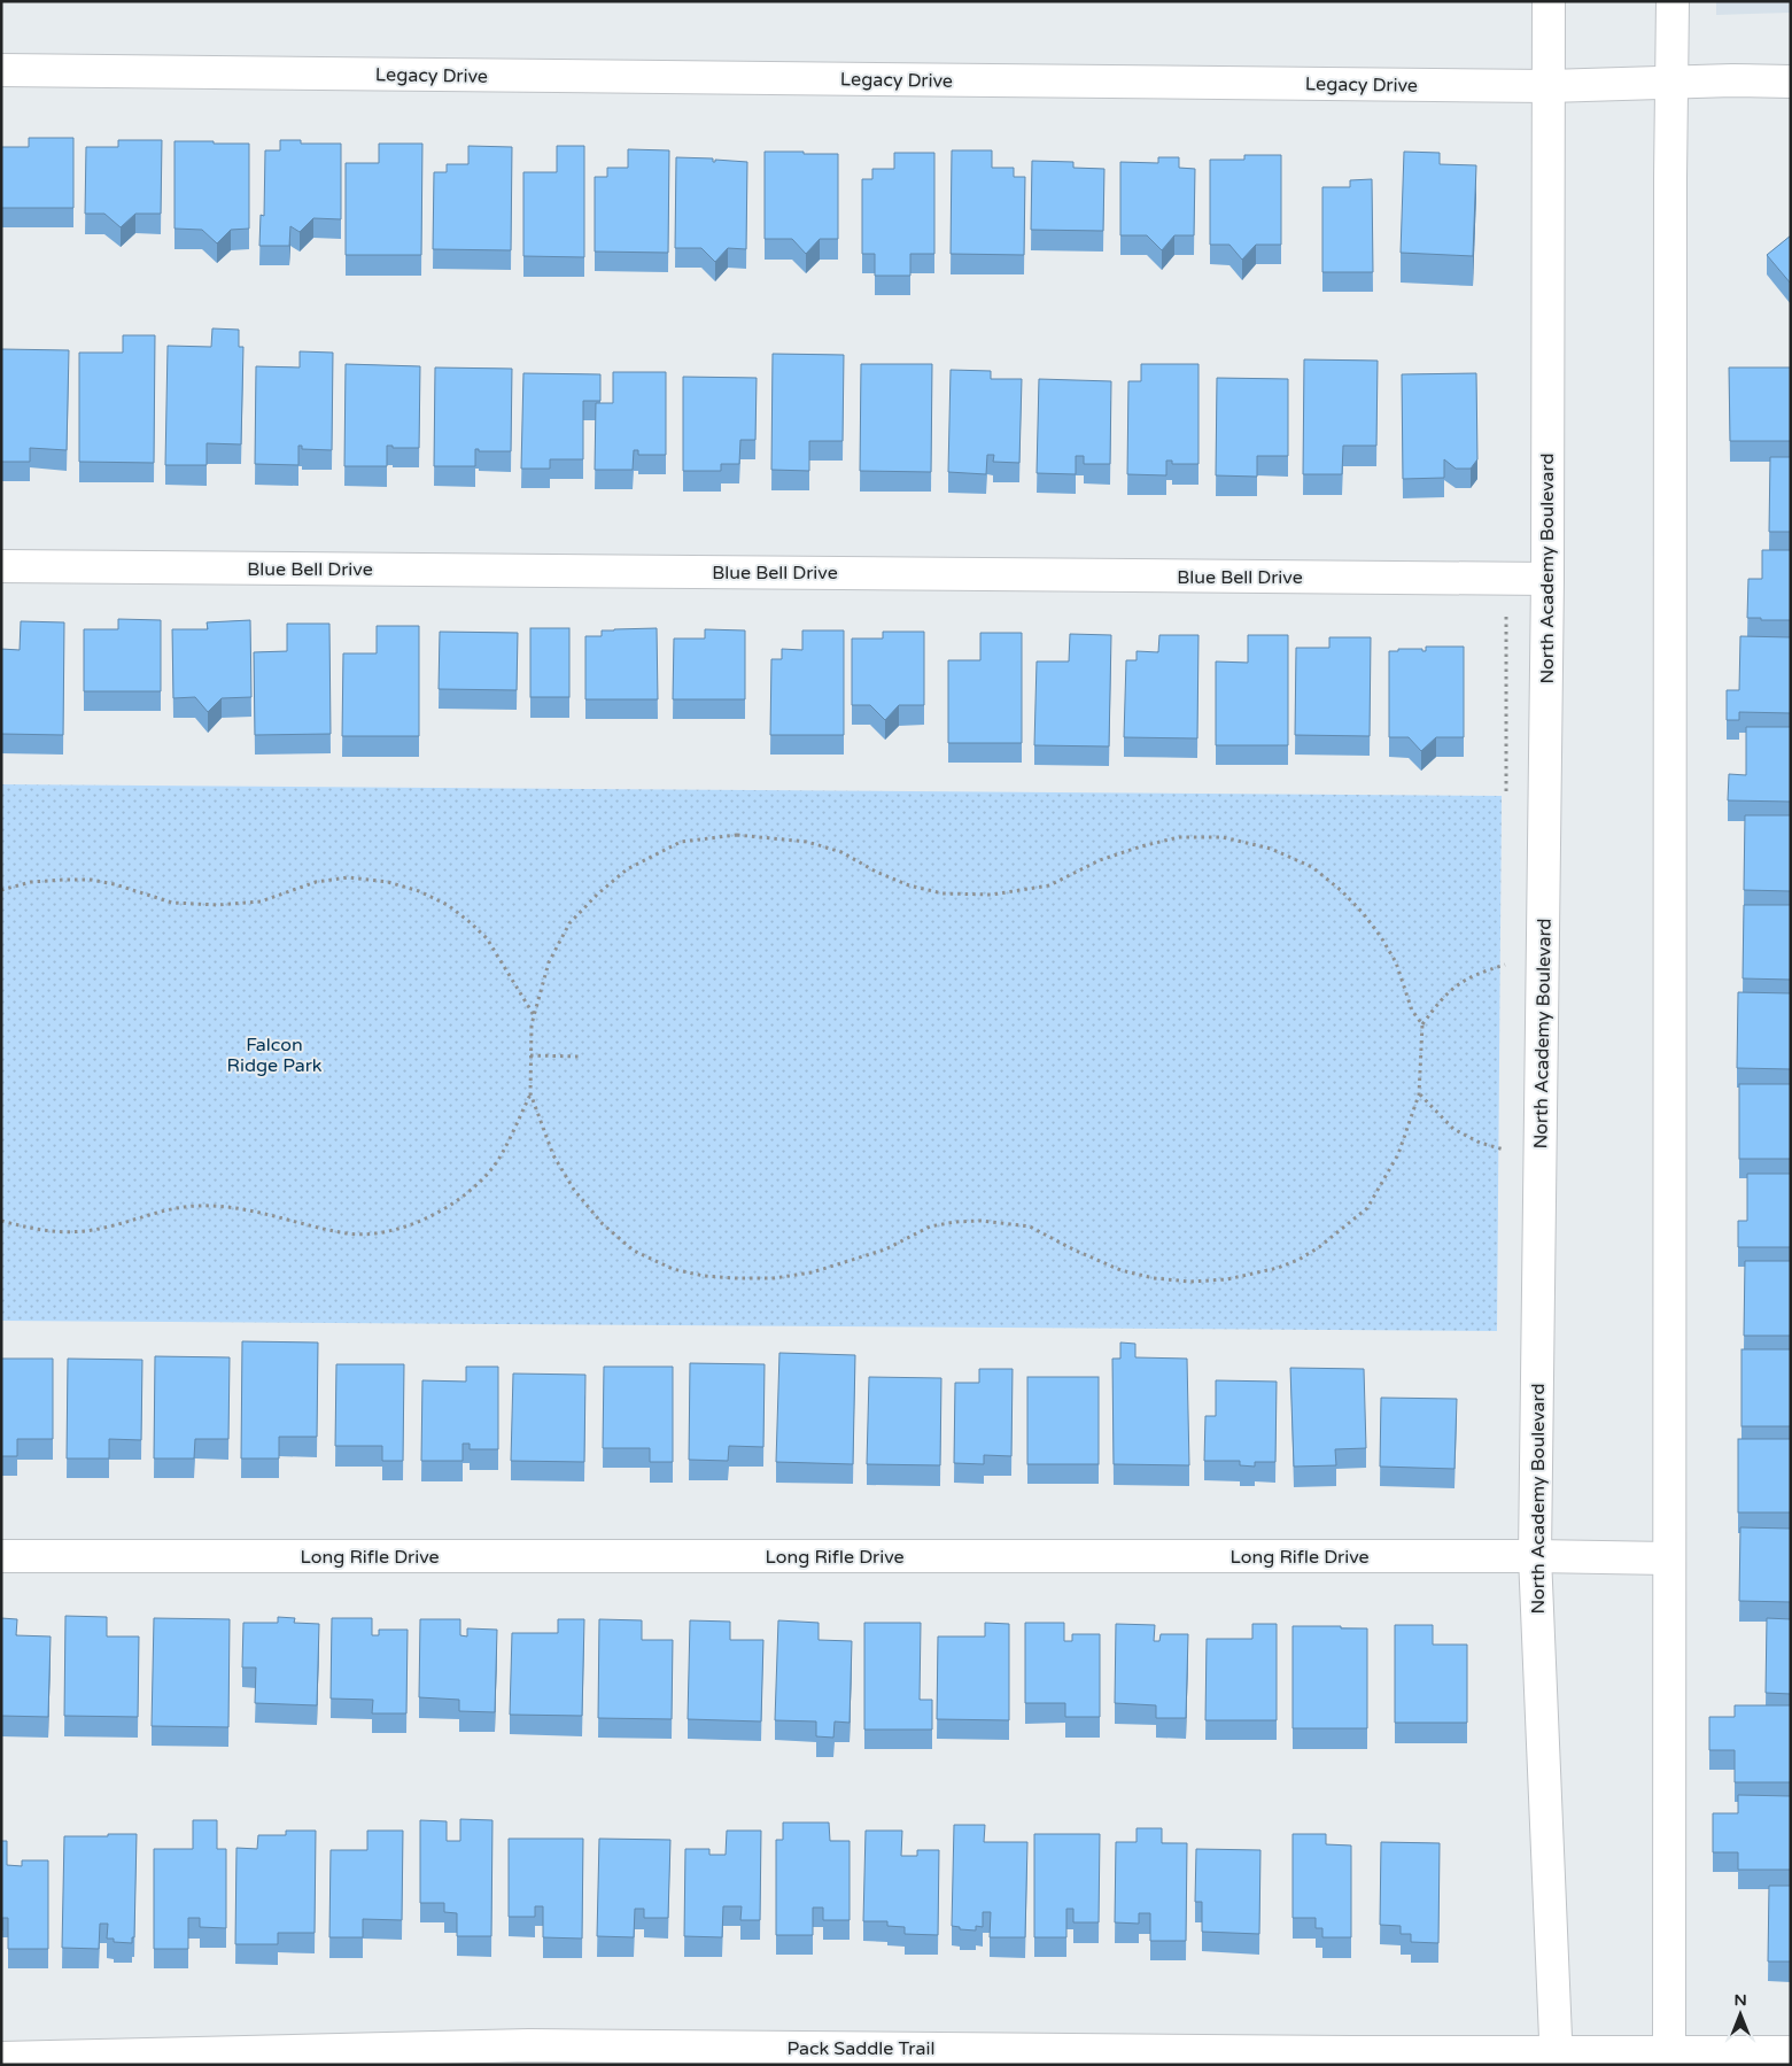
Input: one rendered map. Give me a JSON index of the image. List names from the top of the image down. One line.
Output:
{"streets":{"street":["Legacy Drive","Blue Bell Drive","North Academy Boulevard","Long Rifle Drive","Pack Saddle Trail"]},"crossings":[["Legacy Drive","North Academy Boulevard"],["Blue Bell Drive","North Academy Boulevard"],["North Academy Boulevard","Long Rifle Drive"],["North Academy Boulevard","Pack Saddle Trail"]],"parks":["Falcon Ridge Park"],"north":"top"}
